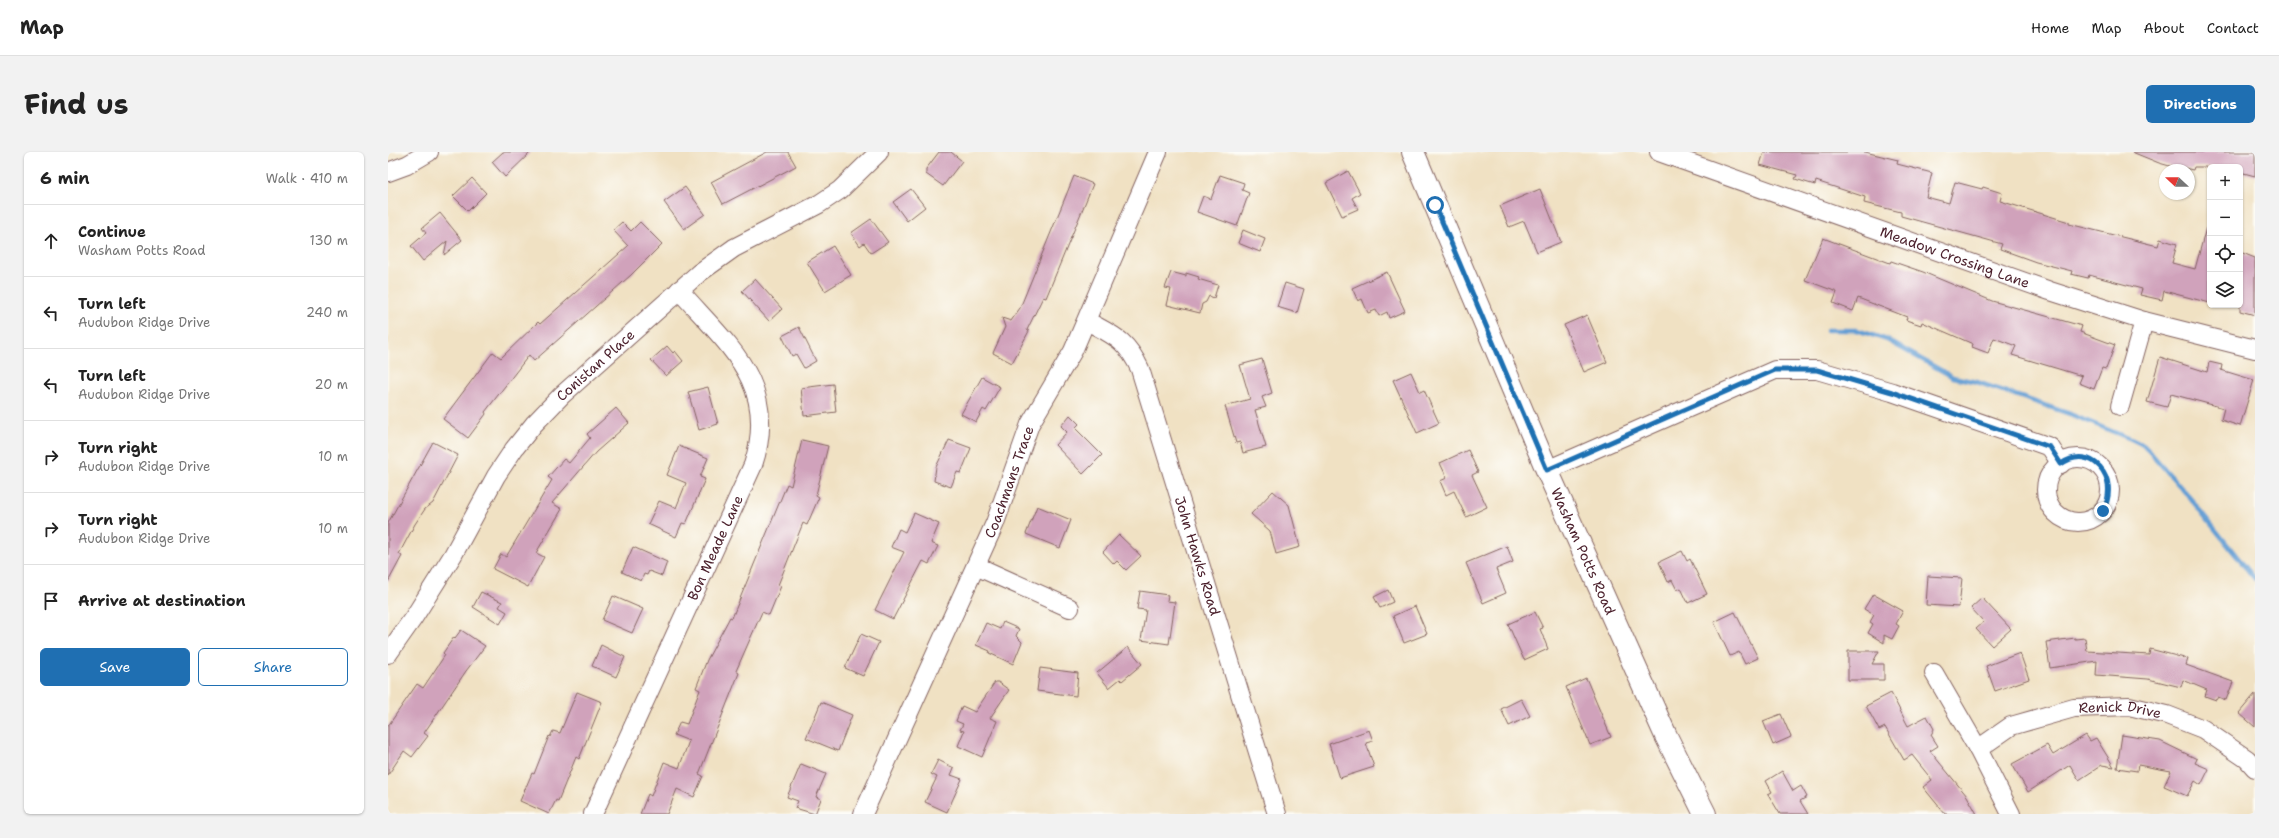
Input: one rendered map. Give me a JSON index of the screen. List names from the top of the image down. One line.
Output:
{"streets":{"street":["Meadow Crossing Lane","Conistan Place","Coachmans Trace","Bon Meade Lane","Washam Potts Road","John Hawks Road","Renick Drive"]},"crossings":[["Conistan Place","Bon Meade Lane"],["Coachmans Trace","John Hawks Road"]],"north":"left","page":{"header":"Map","nav":["Home","Map","About","Contact"],"title":"Find us","buttons":["Directions",["Save","Share"]],"heading":["6 min","Walk · 410 m"],"map_buttons":["+","−"],"list":[["Continue","Washam Potts Road","130 m"],["Turn left","Audubon Ridge Drive","240 m"],["Turn left","Audubon Ridge Drive","20 m"],["Turn right","Audubon Ridge Drive","10 m"],["Turn right","Audubon Ridge Drive","10 m"],"Arrive at destination"]}}
